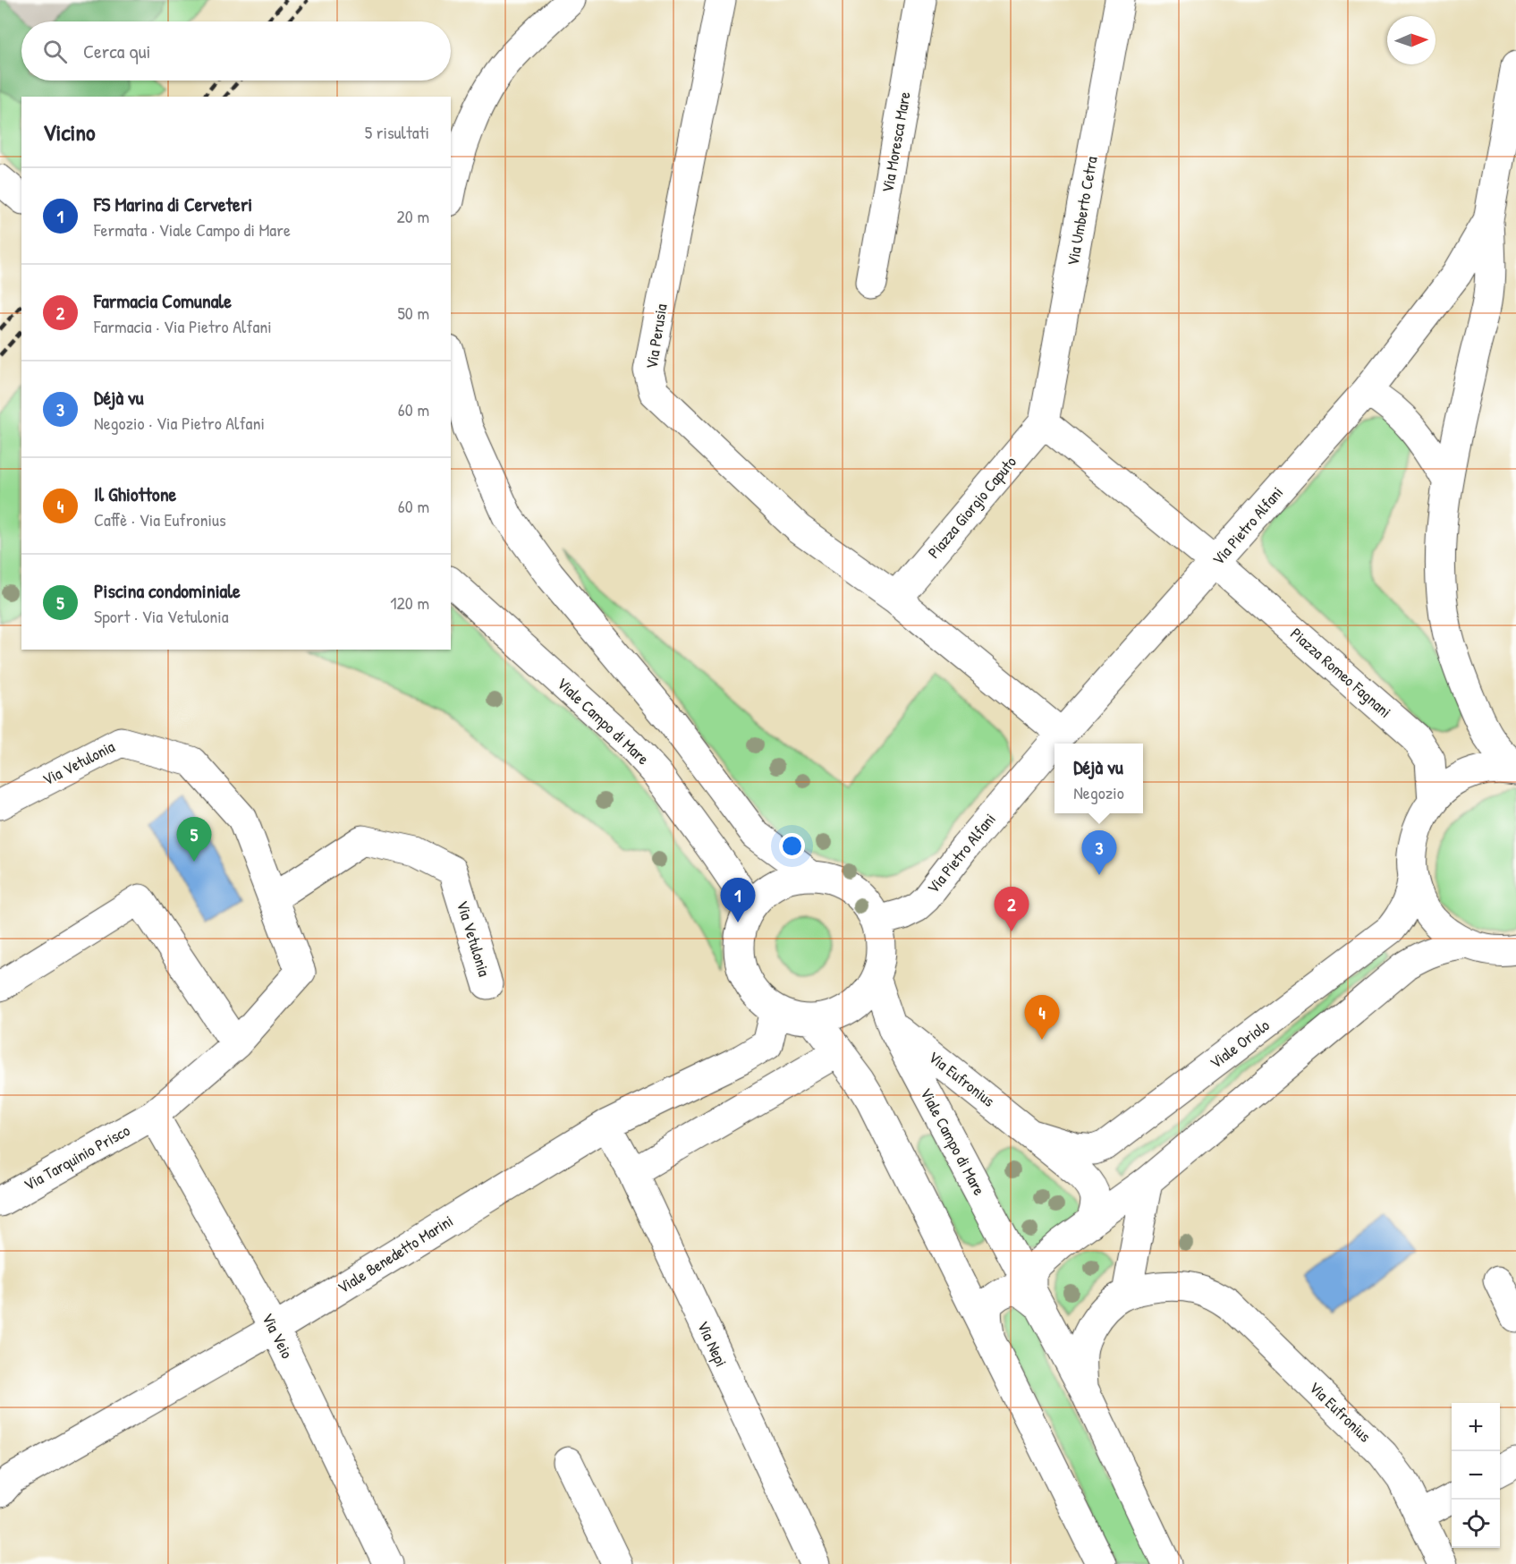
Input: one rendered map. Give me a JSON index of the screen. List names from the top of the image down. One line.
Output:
{"streets":{"street":["Via Moresca Mare","Via Umberto Cetra","Via Perusia","Piazza Giorgio Caputo","Via Pietro Alfani","Piazza Romeo Fagnani","Viale Campo di Mare","Via Vetulonia","Viale Oriolo","Via Eufronius","Via Tarquinio Prisco","Viale Benedetto Marini","Via Veio","Via Nepi"]},"crossings":[["Via Umberto Cetra","Piazza Giorgio Caputo"],["Via Perusia","Piazza Giorgio Caputo"],["Via Pietro Alfani","Piazza Romeo Fagnani"],["Via Pietro Alfani","Viale Campo di Mare"],["Via Pietro Alfani","Viale Benedetto Marini"],["Viale Campo di Mare","Via Eufronius"],["Viale Campo di Mare","Viale Benedetto Marini"],["Via Vetulonia","Via Tarquinio Prisco"],["Via Vetulonia","Via Veio"],["Viale Oriolo","Via Eufronius"],["Via Tarquinio Prisco","Via Veio"],["Viale Benedetto Marini","Via Veio"],["Viale Benedetto Marini","Via Nepi"]],"north":"right","page":{"search":"Cerca qui","heading":["Vicino","5 risultati"],"list":[{"mark":"1","name":"FS Marina di Cerveteri","note":"Fermata · Viale Campo di Mare","value":"20 m"},{"mark":"2","name":"Farmacia Comunale","note":"Farmacia · Via Pietro Alfani","value":"50 m"},{"mark":"3","name":"Déjà vu","note":"Negozio · Via Pietro Alfani","value":"60 m"},{"mark":"4","name":"Il Ghiottone","note":"Caffè · Via Eufronius","value":"60 m"},{"mark":"5","name":"Piscina condominiale","note":"Sport · Via Vetulonia","value":"120 m"}],"popup":["Déjà vu","Negozio"],"pins":["5","3","1","2","4"],"map_buttons":["+","−"]}}
